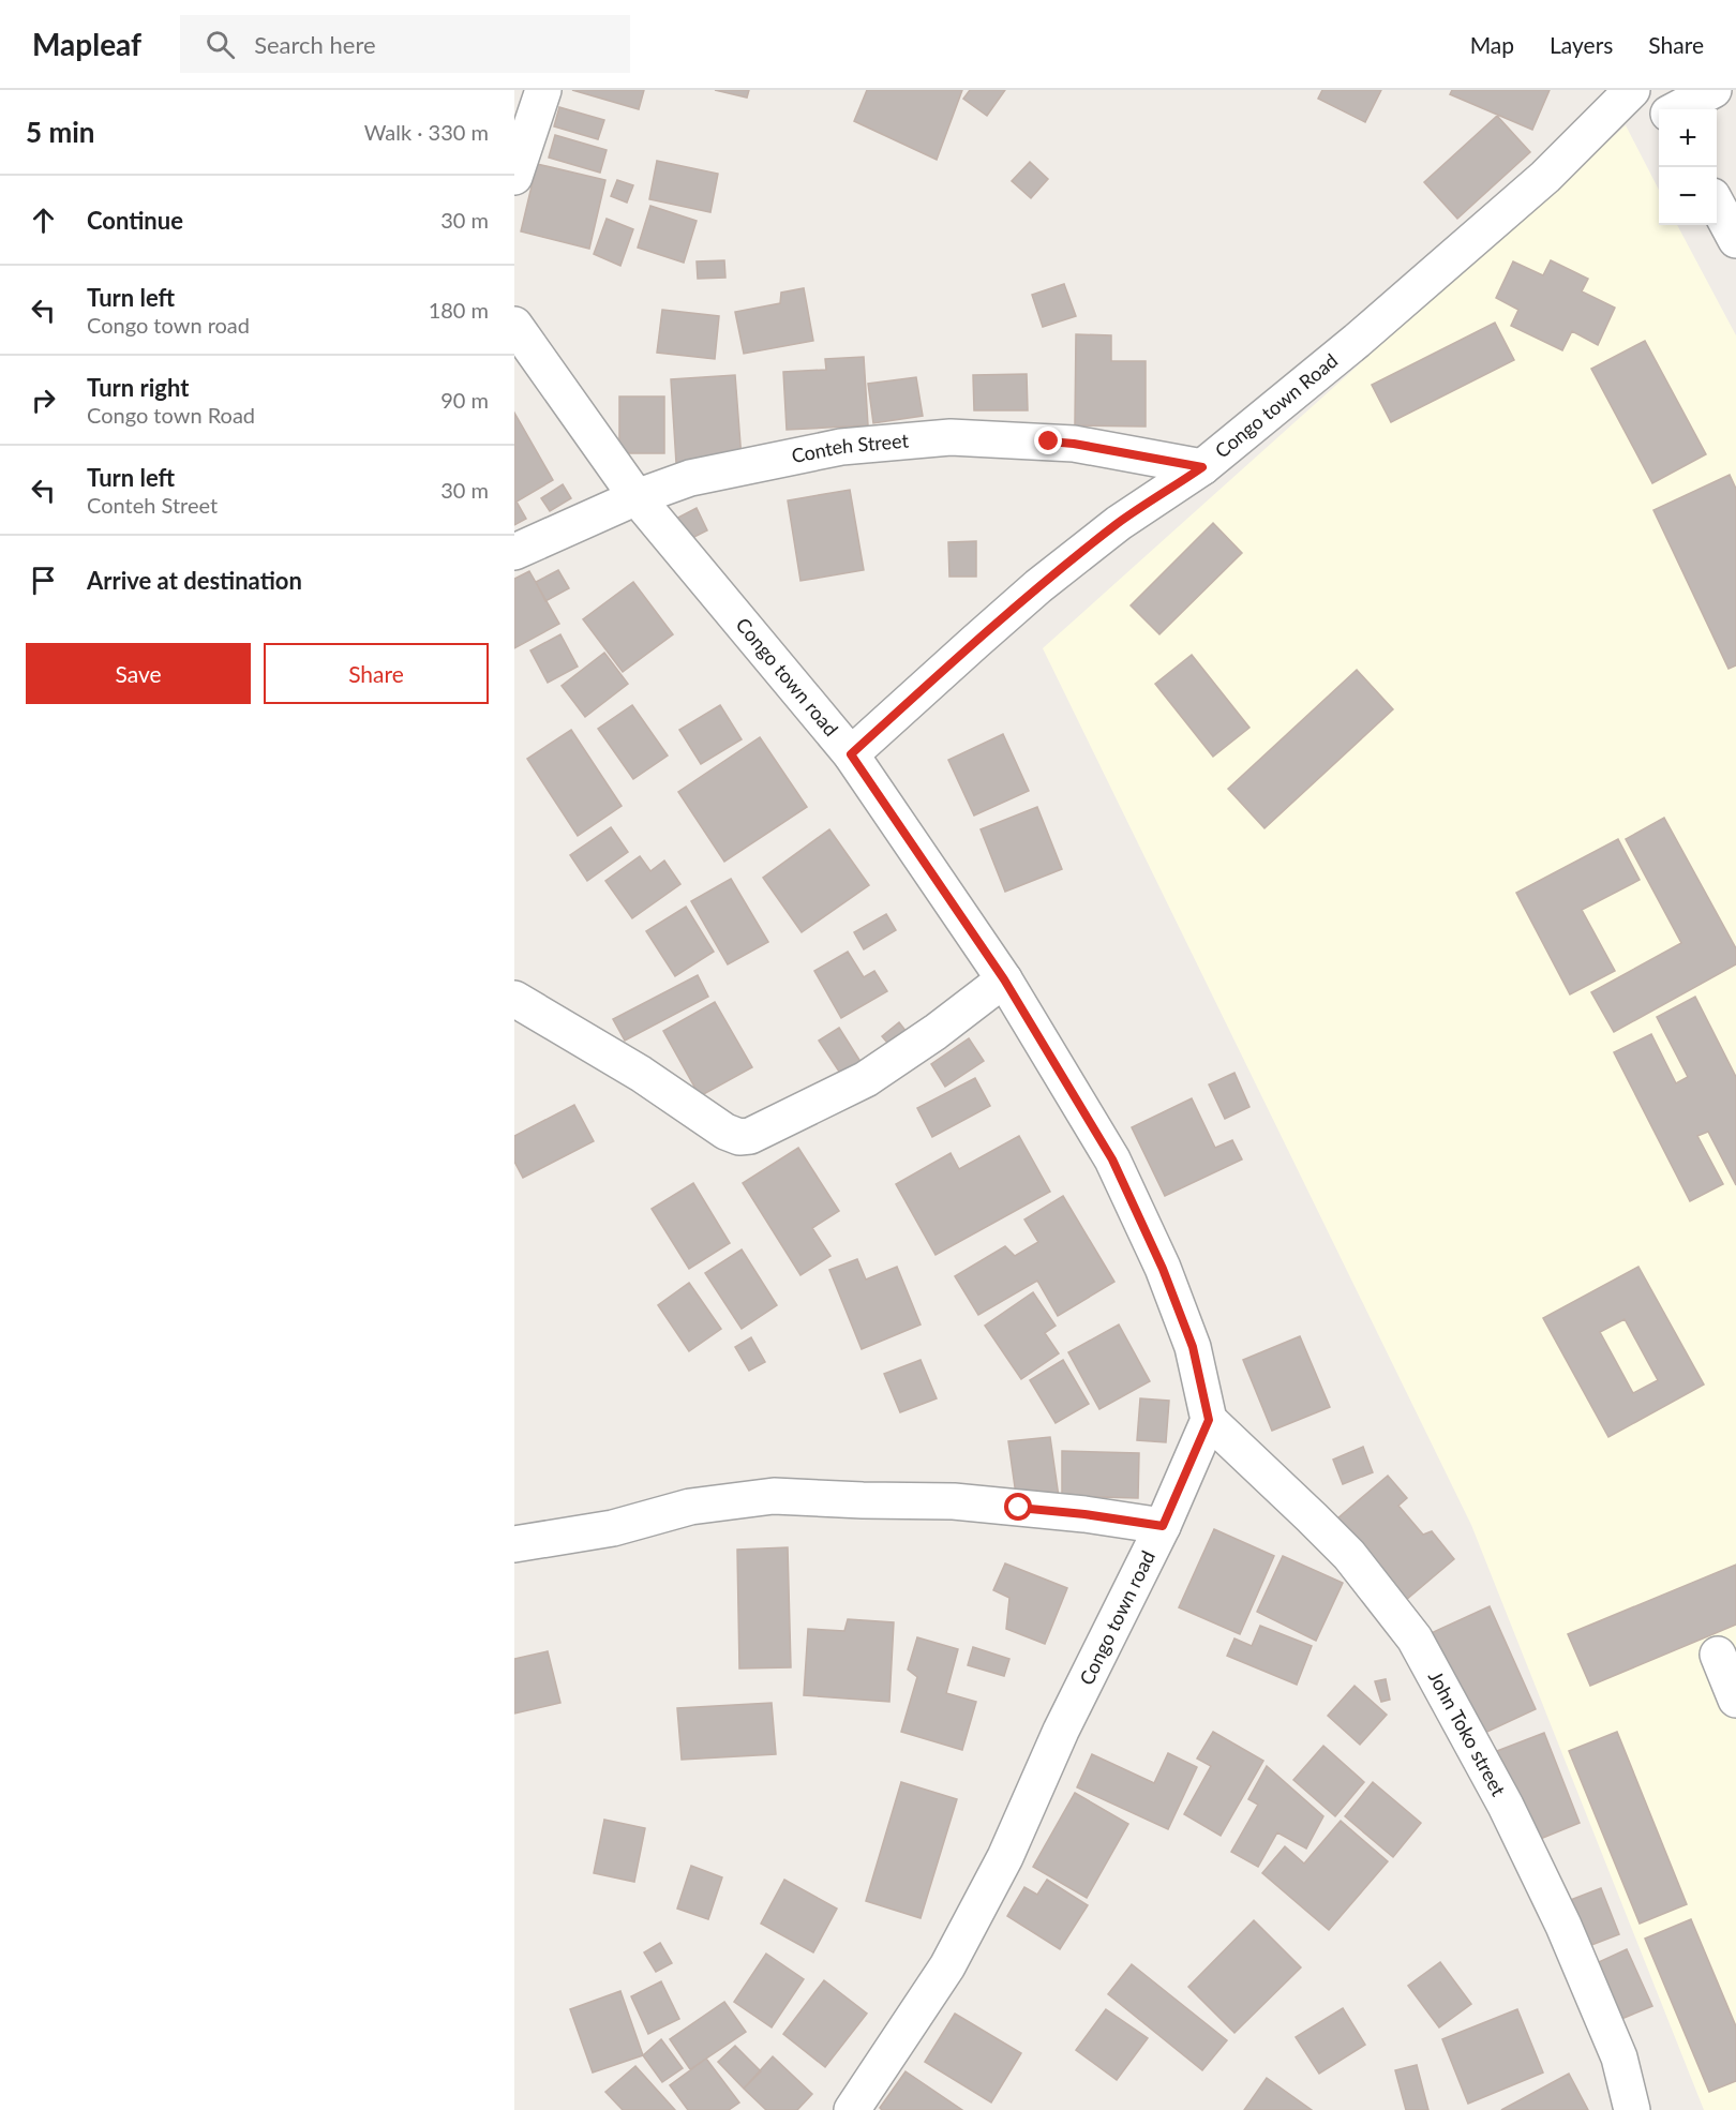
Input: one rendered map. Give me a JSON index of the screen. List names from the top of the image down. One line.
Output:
{"streets":{"street":["Congo town Road","Conteh Street","Congo town road","John Toko street"]},"crossings":[["Congo town Road","Conteh Street"],["Congo town Road","Congo town road"],["Conteh Street","Congo town road"],["Congo town road","John Toko street"]],"page":{"header":"Mapleaf","search":"Search here","nav":["Map","Layers","Share"],"heading":["5 min","Walk · 330 m"],"map_buttons":["+","−"],"list":[["Continue","30 m"],["Turn left","Congo town road","180 m"],["Turn right","Congo town Road","90 m"],["Turn left","Conteh Street","30 m"],"Arrive at destination"],"buttons":["Save","Share"]}}
